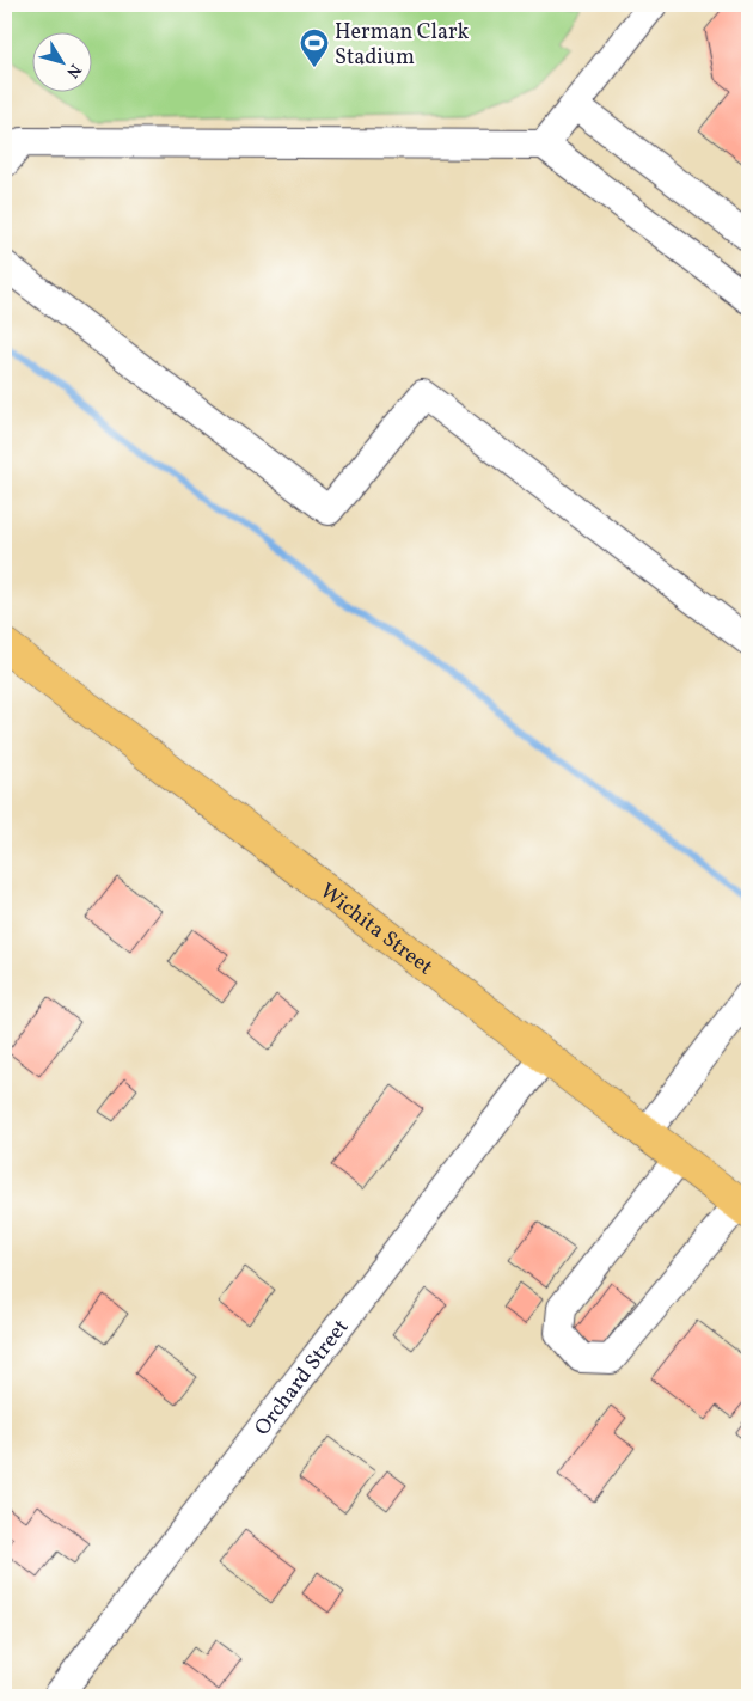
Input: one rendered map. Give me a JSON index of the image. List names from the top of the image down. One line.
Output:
{"streets":{"main road":["Wichita Street"],"street":["Orchard Street"]},"crossings":[["Wichita Street","Orchard Street"]],"places":{"sports":["Herman Clark Stadium"]},"north":"bottom right"}
